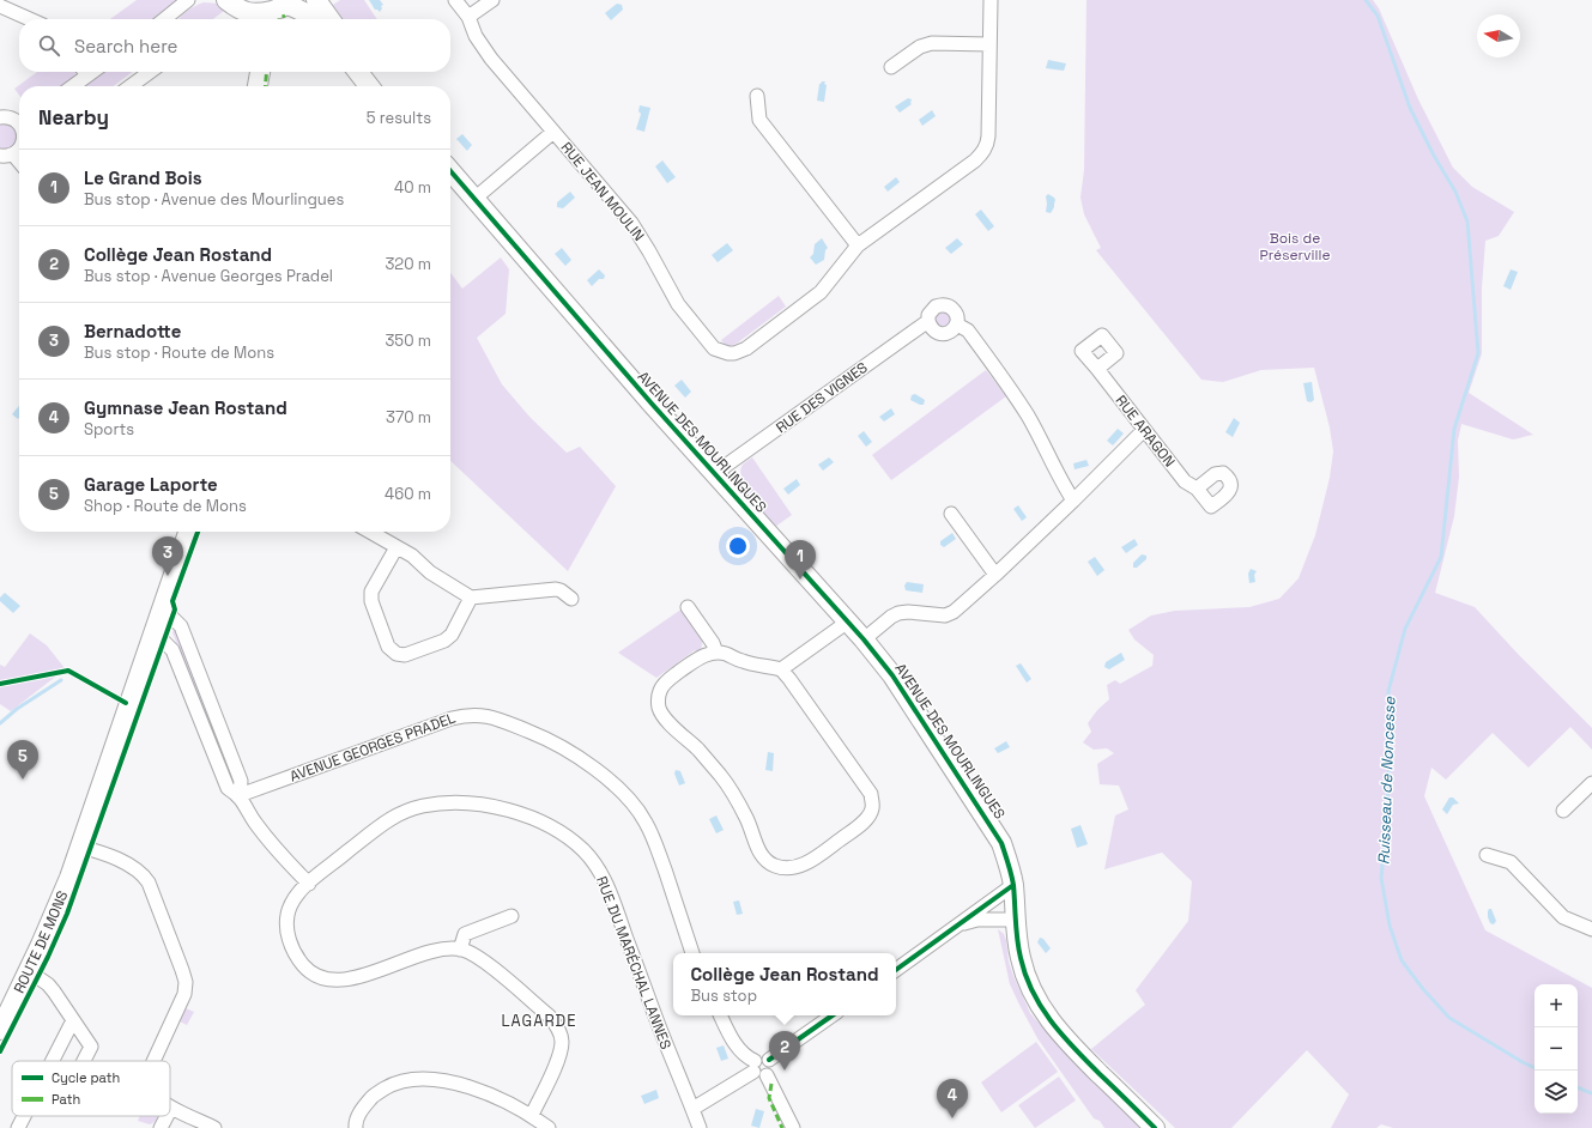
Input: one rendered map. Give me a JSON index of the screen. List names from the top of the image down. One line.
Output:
{"streets":{"street":["RUE JEAN MOULIN","RUE DES VIGNES","RUE ARAGON","AVENUE DES MOURLINGUES","AVENUE GEORGES PRADEL","ROUTE DE MONS","RUE DU MARÉCHAL LANNES"]},"crossings":[["RUE DES VIGNES","AVENUE DES MOURLINGUES"]],"districts":["LAGARDE"],"water":["Ruisseau de Noncesse"],"parks":["Bois de Préserville"],"legend":["Cycle path","Path"],"north":"left","page":{"search":"Search here","heading":["Nearby","5 results"],"list":[{"mark":"1","name":"Le Grand Bois","note":"Bus stop · Avenue des Mourlingues","value":"40 m"},{"mark":"2","name":"Collège Jean Rostand","note":"Bus stop · Avenue Georges Pradel","value":"320 m"},{"mark":"3","name":"Bernadotte","note":"Bus stop · Route de Mons","value":"350 m"},{"mark":"4","name":"Gymnase Jean Rostand","note":"Sports","value":"370 m"},{"mark":"5","name":"Garage Laporte","note":"Shop · Route de Mons","value":"460 m"}],"pins":["3","1","5","2","4"],"popup":["Collège Jean Rostand","Bus stop"],"map_buttons":["+","−"]}}
